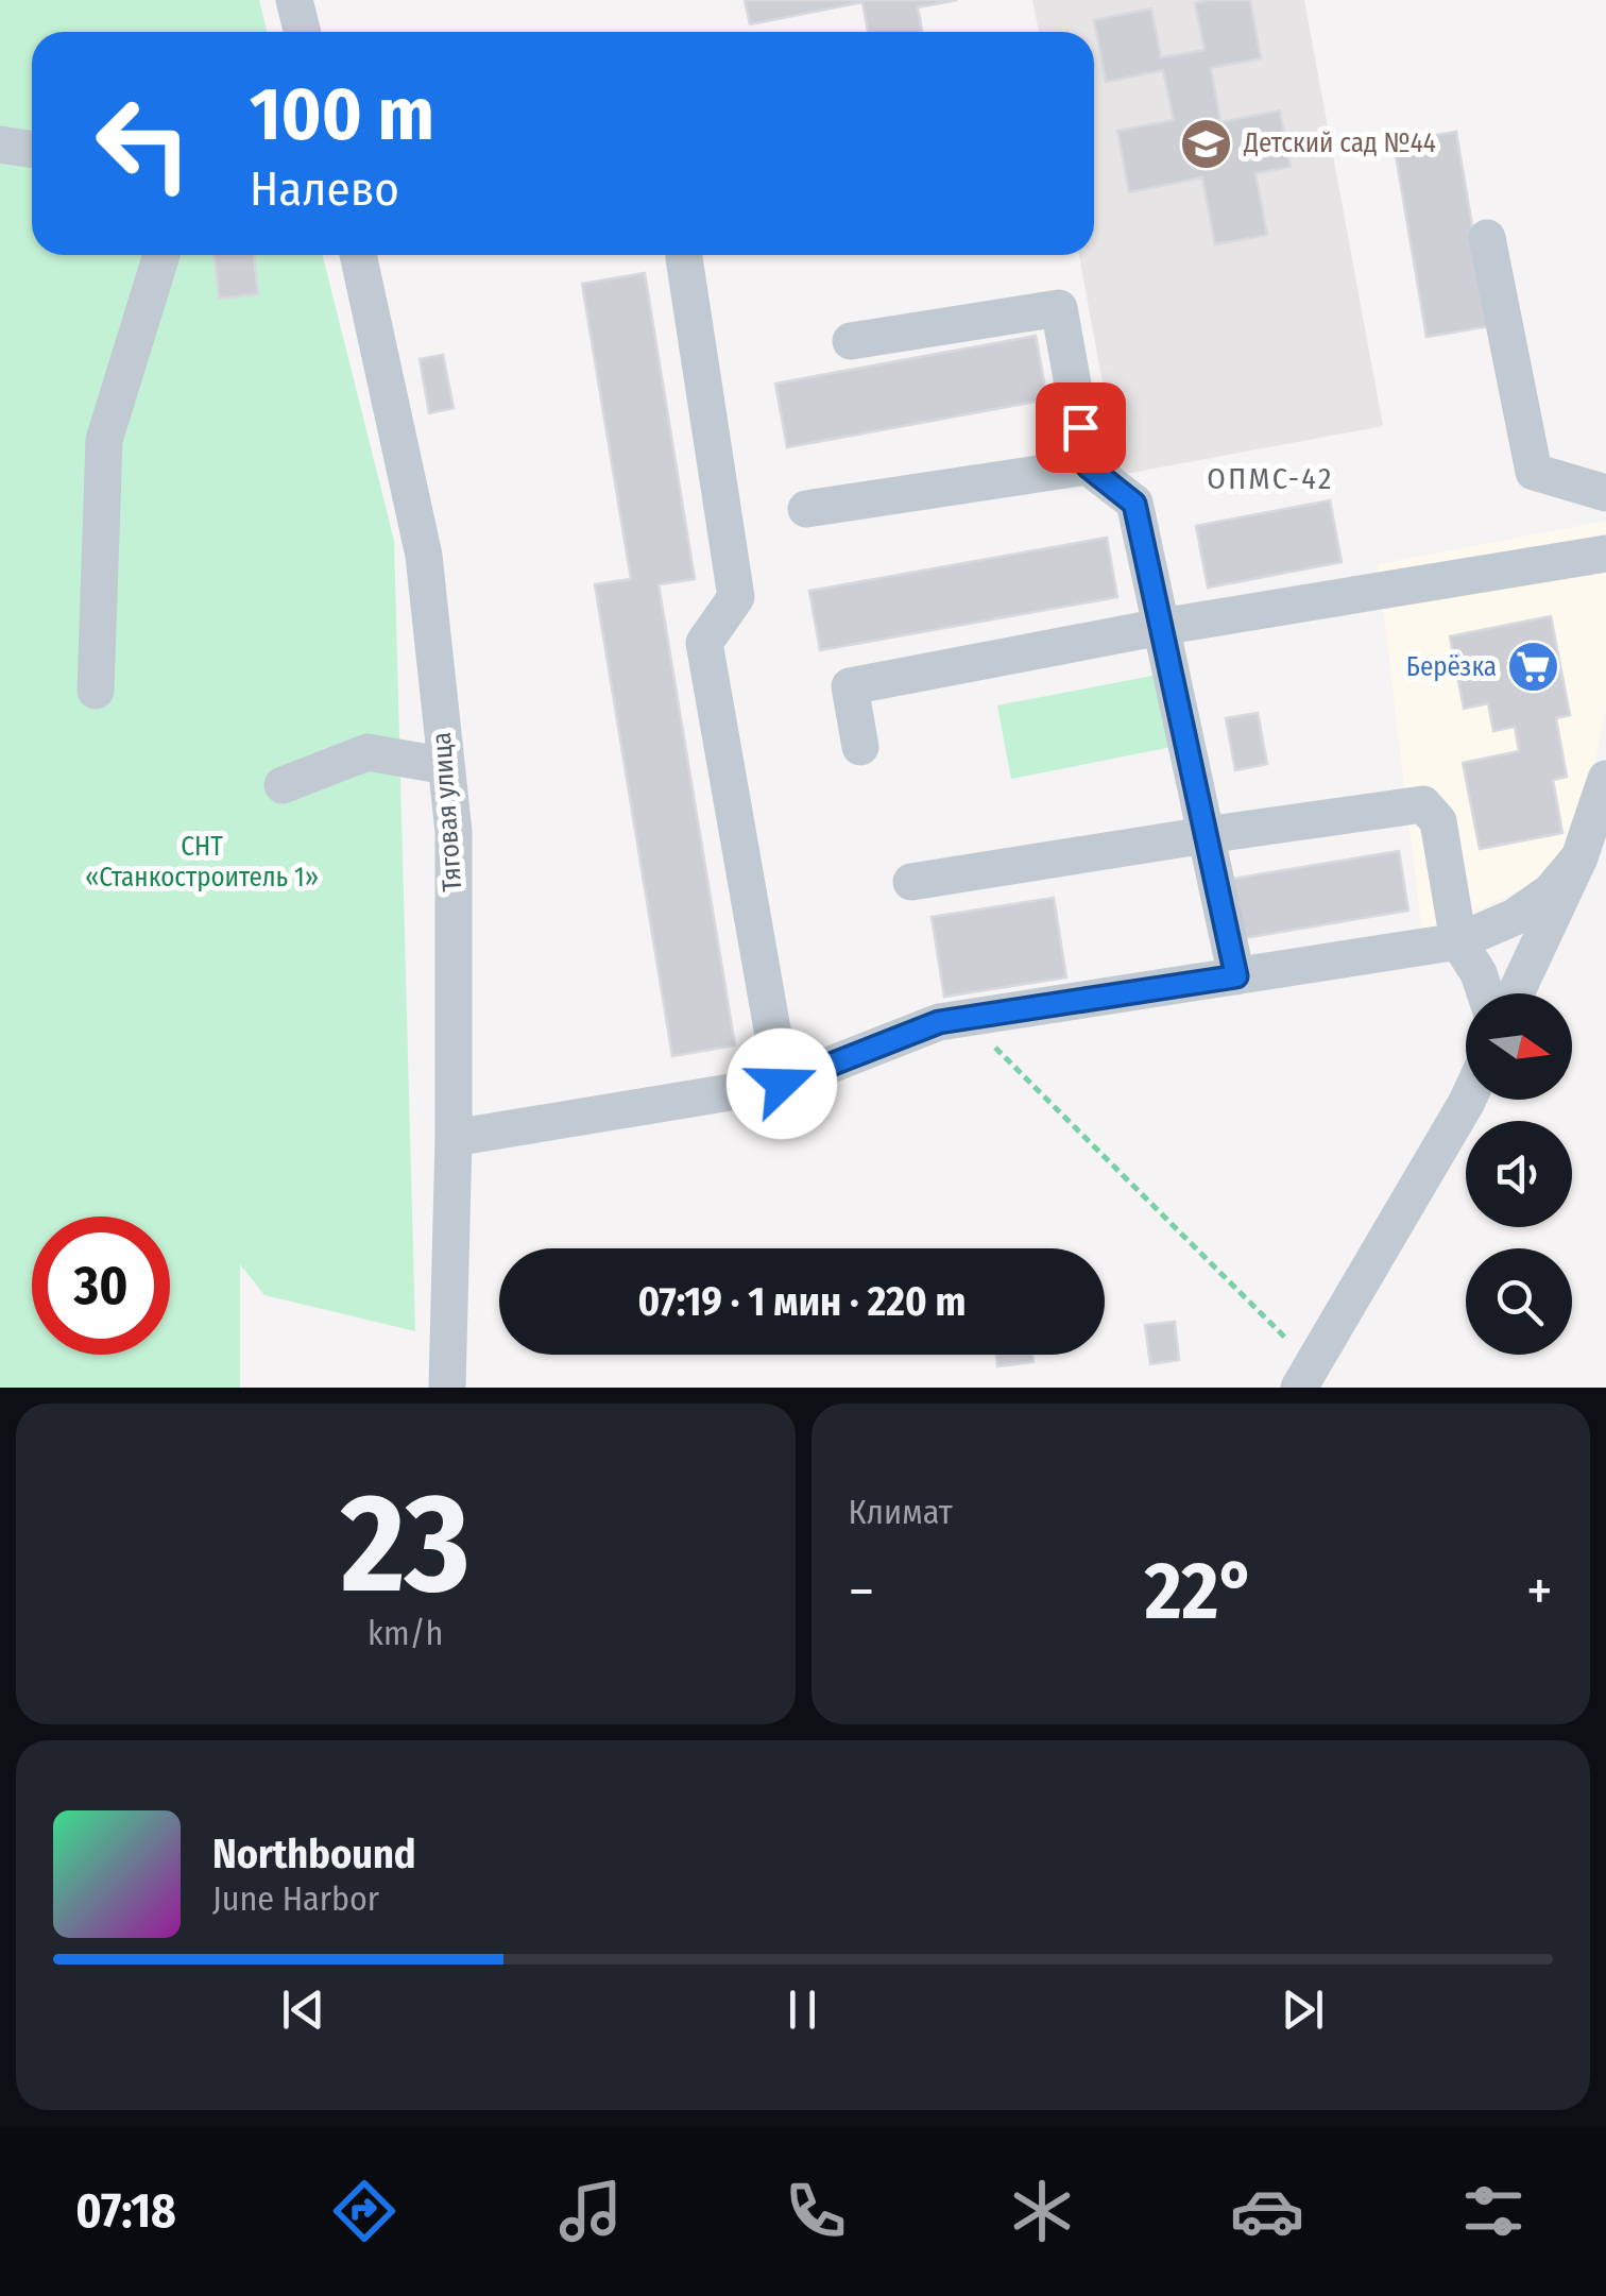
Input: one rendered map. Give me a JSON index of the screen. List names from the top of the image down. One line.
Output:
{"streets":{"street":["Тяговая улица"]},"districts":["ОПМС-42"],"parks":["СНТ «Станкостроитель 1»"],"places":{"school or university":["Детский сад №44"],"supermarket":["Берёзка"]},"north":"right","page":{"turn":["100 m","Налево"],"limit":"30","trip":"07:19 · 1 мин · 220 m","tile":[["23","km/h"],"Климат"],"heat":["−","22°","+"],"song":["Northbound","June Harbor"],"tabs":"07:18"}}
